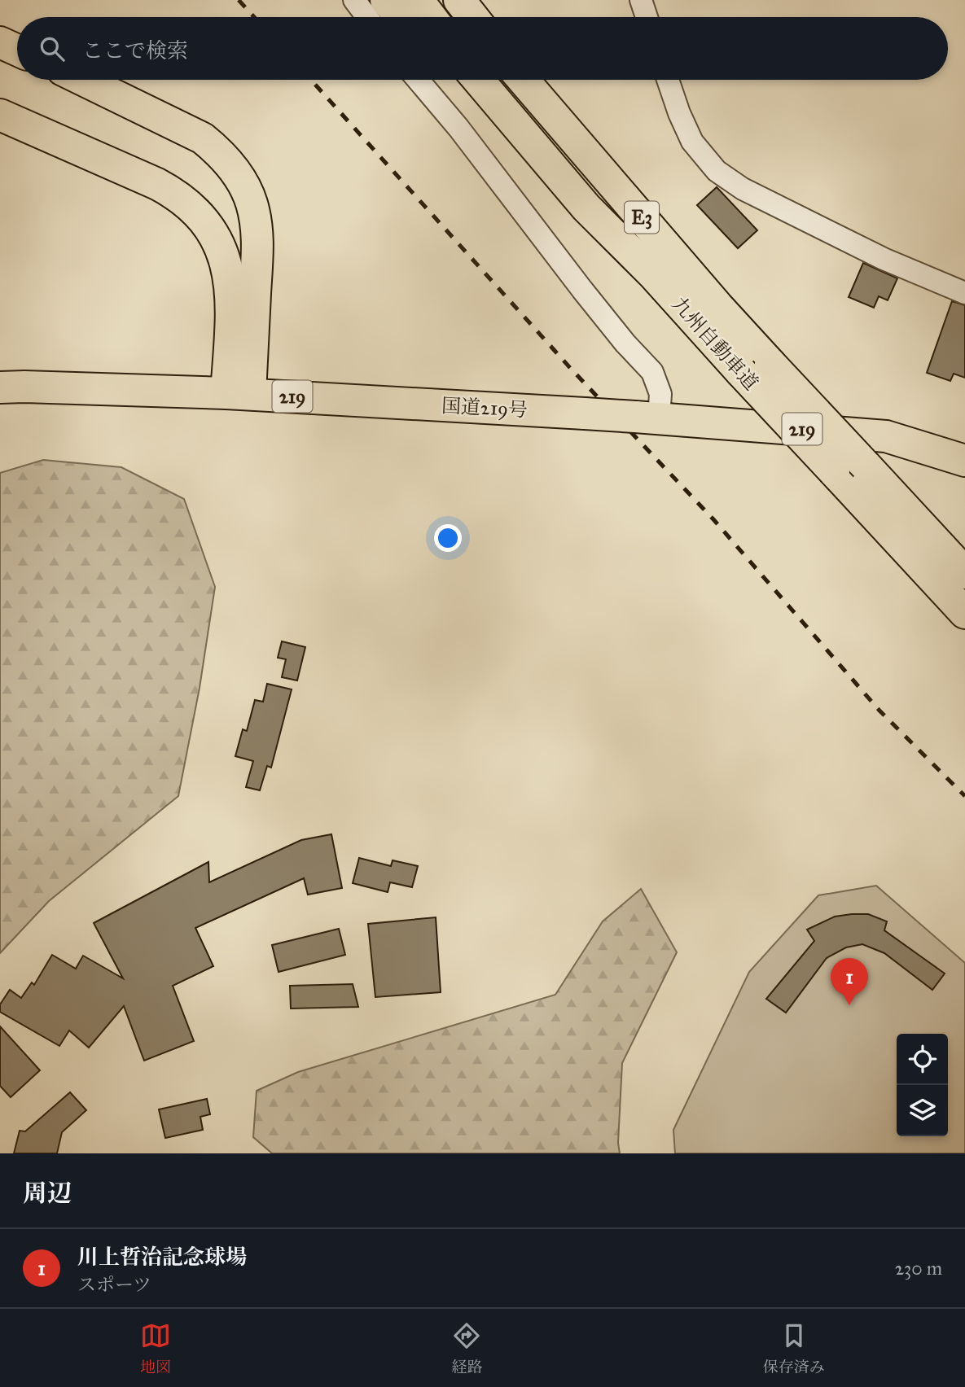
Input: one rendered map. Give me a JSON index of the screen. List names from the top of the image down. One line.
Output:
{"streets":{"highway":["E3","九州自動車道","219","国道219号"]},"page":{"search":"ここで検索","pins":"1","heading":"周辺","list":[{"mark":"1","name":"川上哲治記念球場","note":"スポーツ","value":"230 m"}],"nav":["地図","経路","保存済み"]}}
